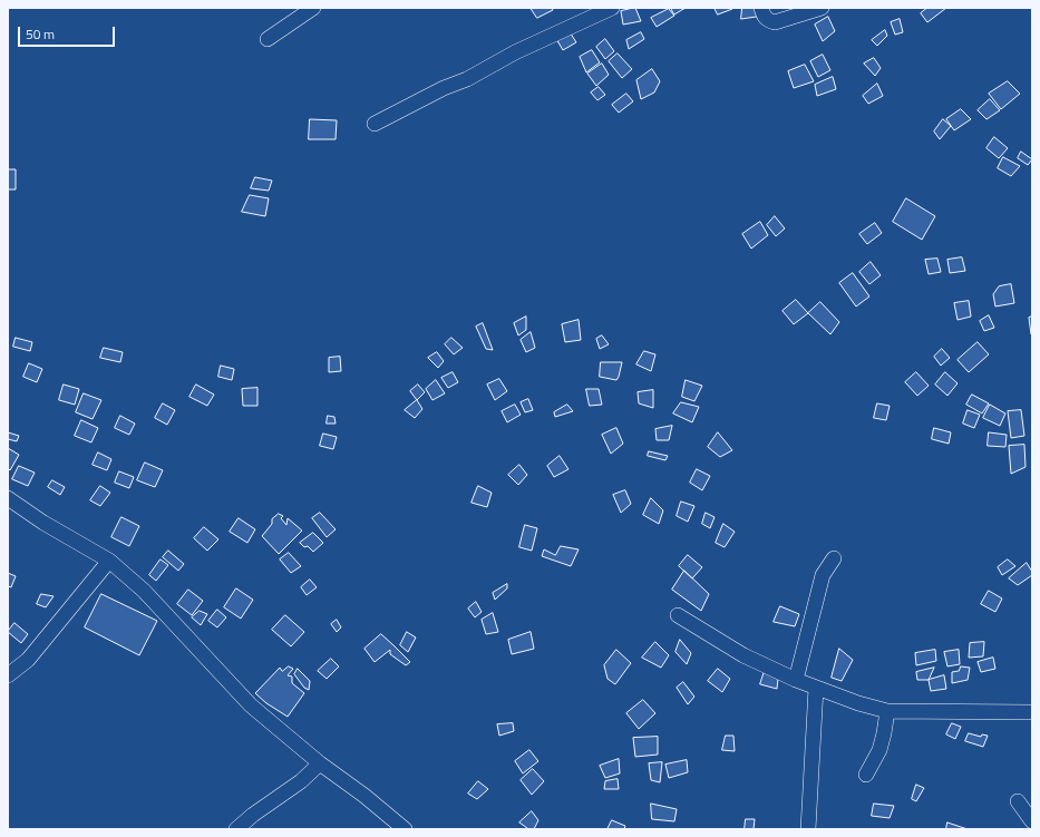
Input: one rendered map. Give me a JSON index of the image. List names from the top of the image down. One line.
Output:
{"scale_bar":"50 m"}
